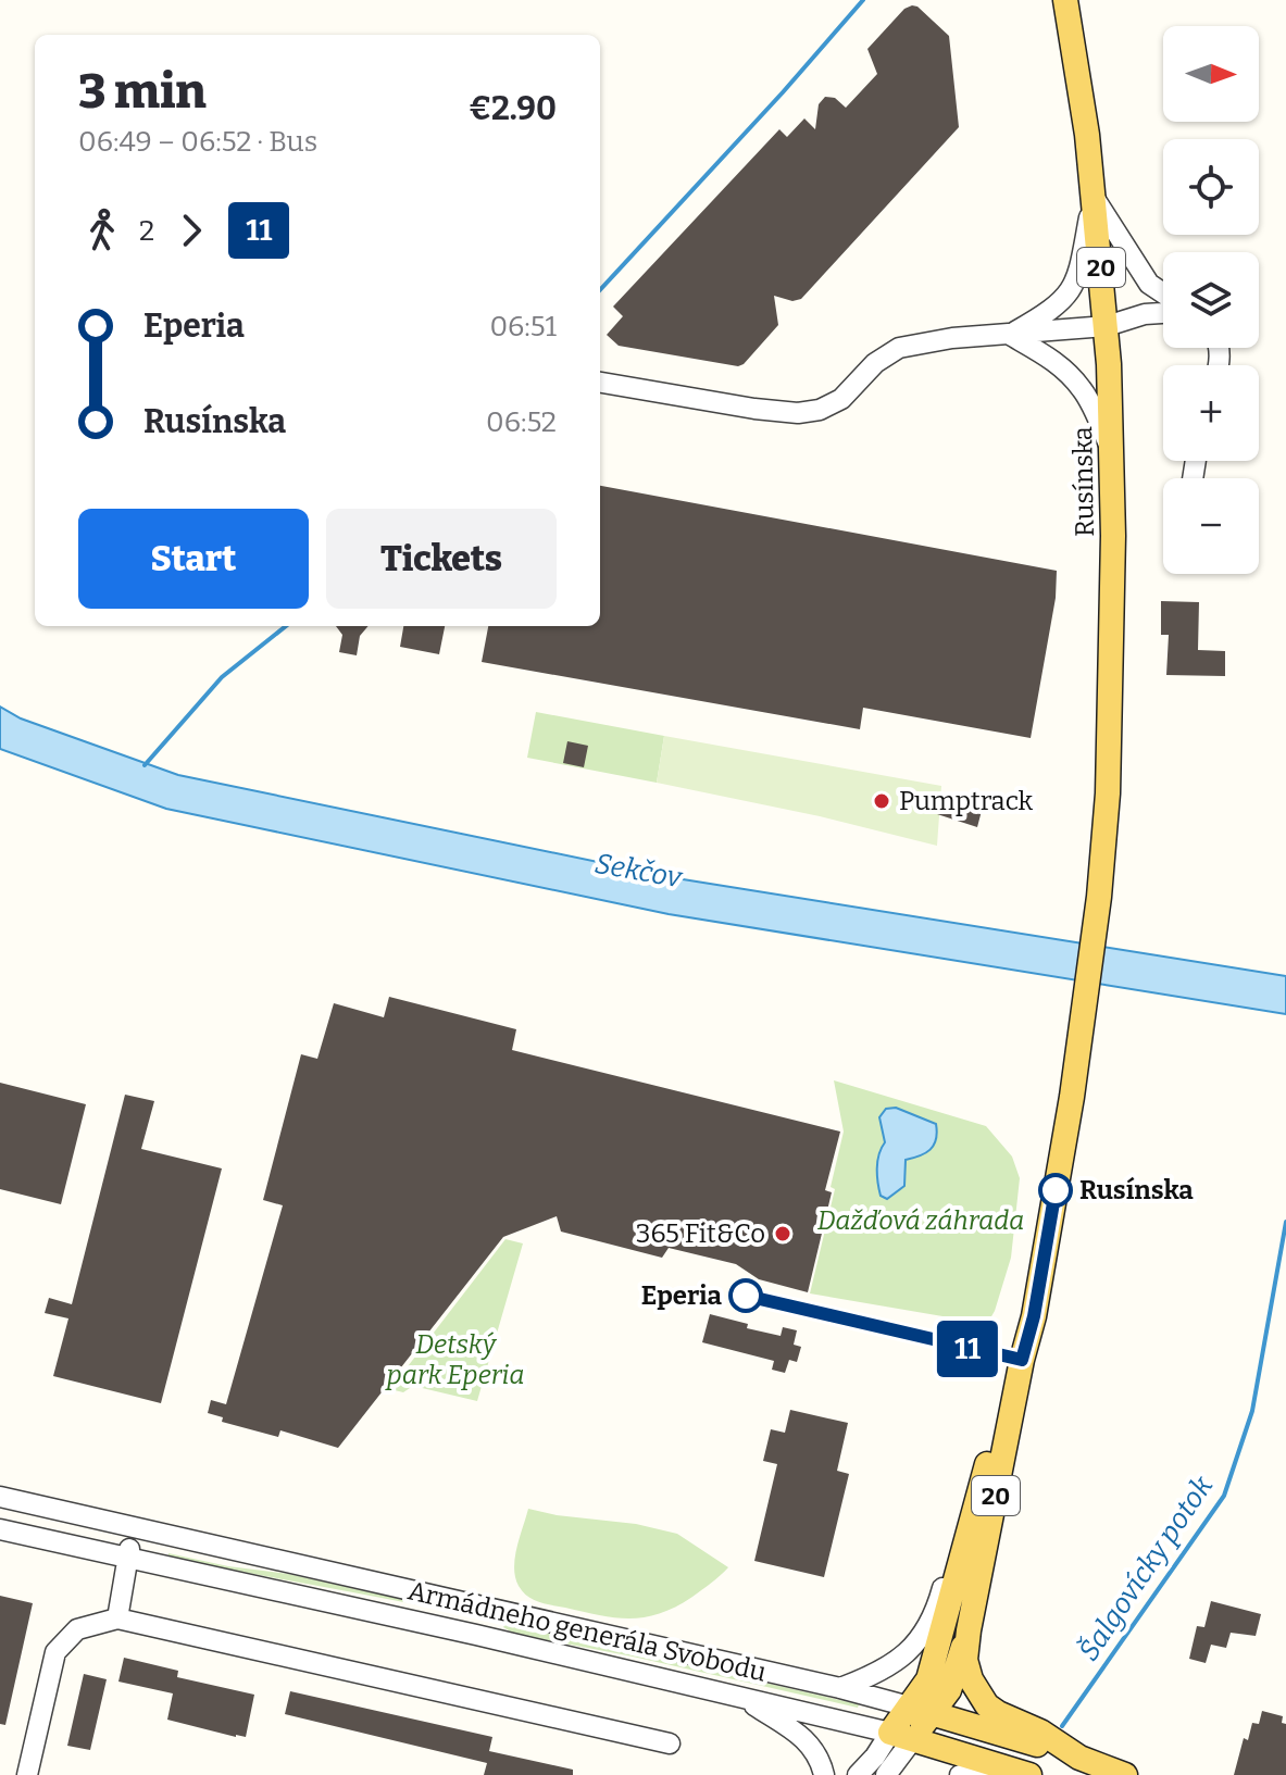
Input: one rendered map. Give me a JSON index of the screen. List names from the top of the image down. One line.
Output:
{"streets":{"main road":["20","Rusínska","Armádneho generála Svobodu"]},"crossings":[["20","Rusínska"],["Rusínska","Armádneho generála Svobodu"]],"water":["Sekčov","Šalgovícky potok"],"parks":["Dažďová záhrada","Detský park Eperia"],"places":["Pumptrack","Rusínska","365 Fit&Co","Eperia"],"lines":["bus line 11"],"north":"right","page":{"on_map":"11","map_buttons":["+","−"],"heading":["3 min","06:49 – 06:52 · Bus","€2.90"],"legs":["2","11"],"list":[{"name":"Eperia","value":"06:51"},{"name":"Rusínska","value":"06:52"}],"buttons":["Start","Tickets"]}}
